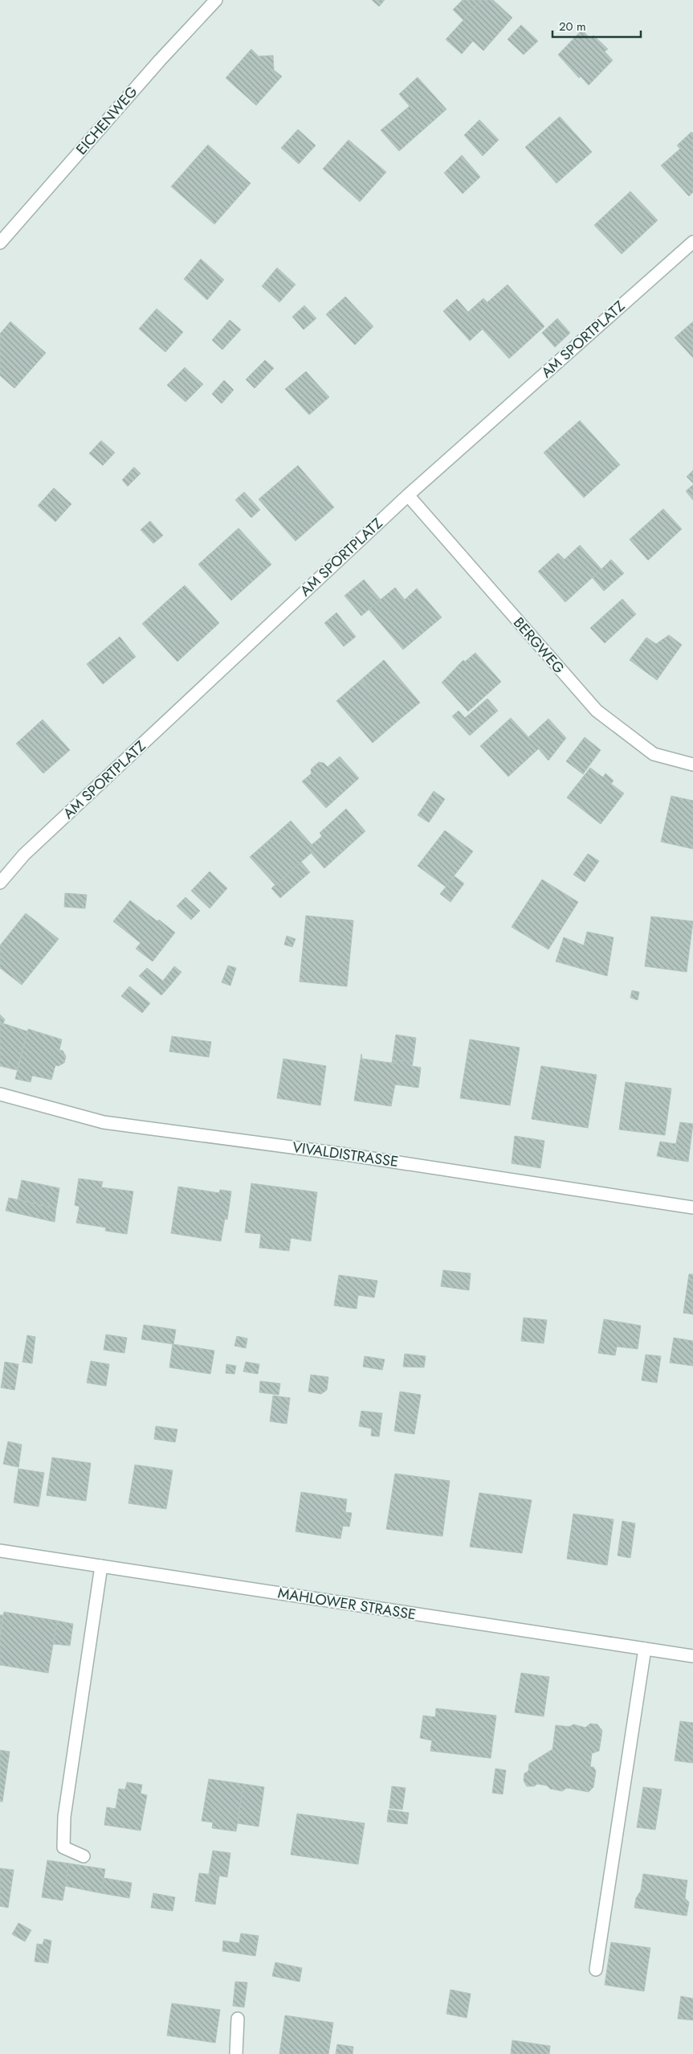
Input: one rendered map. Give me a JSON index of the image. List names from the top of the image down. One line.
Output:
{"streets":{"street":["EICHENWEG","AM SPORTPLATZ","BERGWEG","VIVALDISTRASSE","MAHLOWER STRASSE"]},"crossings":[["AM SPORTPLATZ","BERGWEG"]],"scale_bar":"20 m"}
